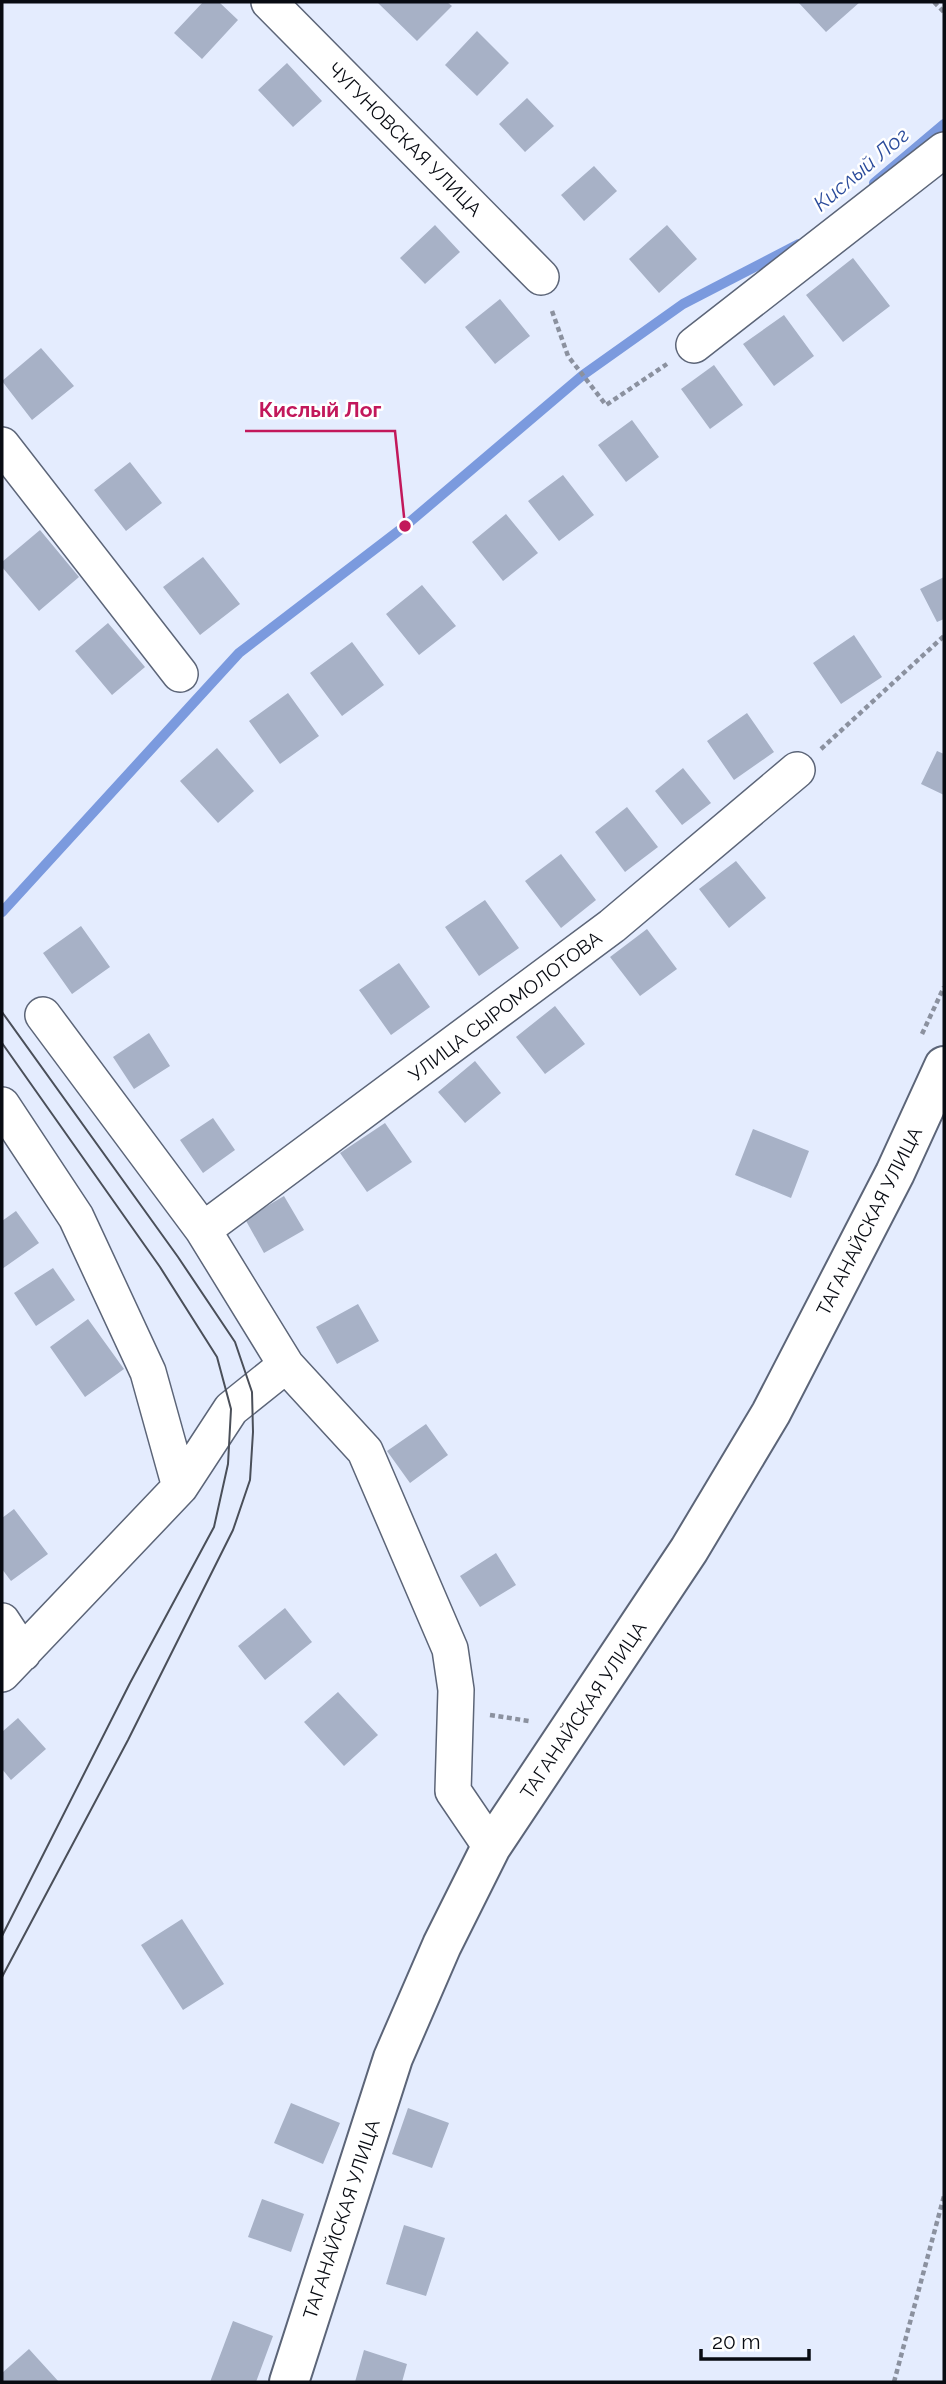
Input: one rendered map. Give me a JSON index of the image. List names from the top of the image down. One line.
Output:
{"streets":{"main road":["ТАГАНАЙСКАЯ УЛИЦА"],"street":["ЧУГУНОВСКАЯ УЛИЦА","УЛИЦА СЫРОМОЛОТОВА"]},"water":["Кислый Лог"],"places":["Кислый Лог"],"scale_bar":"20 m"}
